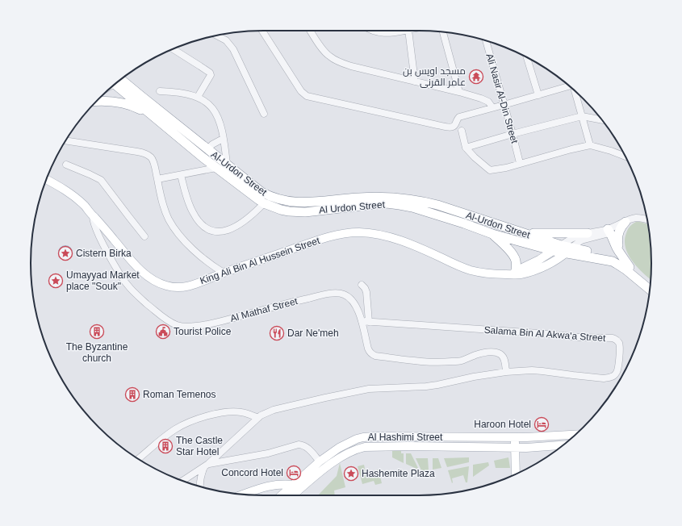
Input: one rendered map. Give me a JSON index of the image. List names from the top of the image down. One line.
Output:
{"streets":{"highway":["Al-Urdon Street","Al Urdon Street"],"main road":["King Ali Bin Al Hussein Street","Al Hashimi Street"],"street":["Ali Nasir Al-Din Street","Al Mathaf Street","Salama Bin Al Akwa'a Street"]},"crossings":[["Al-Urdon Street","Al Urdon Street"],["Al-Urdon Street","King Ali Bin Al Hussein Street"],["Al Urdon Street","King Ali Bin Al Hussein Street"],["King Ali Bin Al Hussein Street","Al Mathaf Street"],["Al Mathaf Street","Salama Bin Al Akwa'a Street"]],"places":{"temple":["مسجد اويس بن عامر القرنى"],"place":["Cistern Birka","Umayyad Market place \"Souk\"","Hashemite Plaza"],"building":["The Byzantine church","Roman Temenos","The Castle Star Hotel"],"public building":["Tourist Police"],"restaurant":["Dar Ne'meh"],"hotel":["Haroon Hotel","Concord Hotel"]}}
